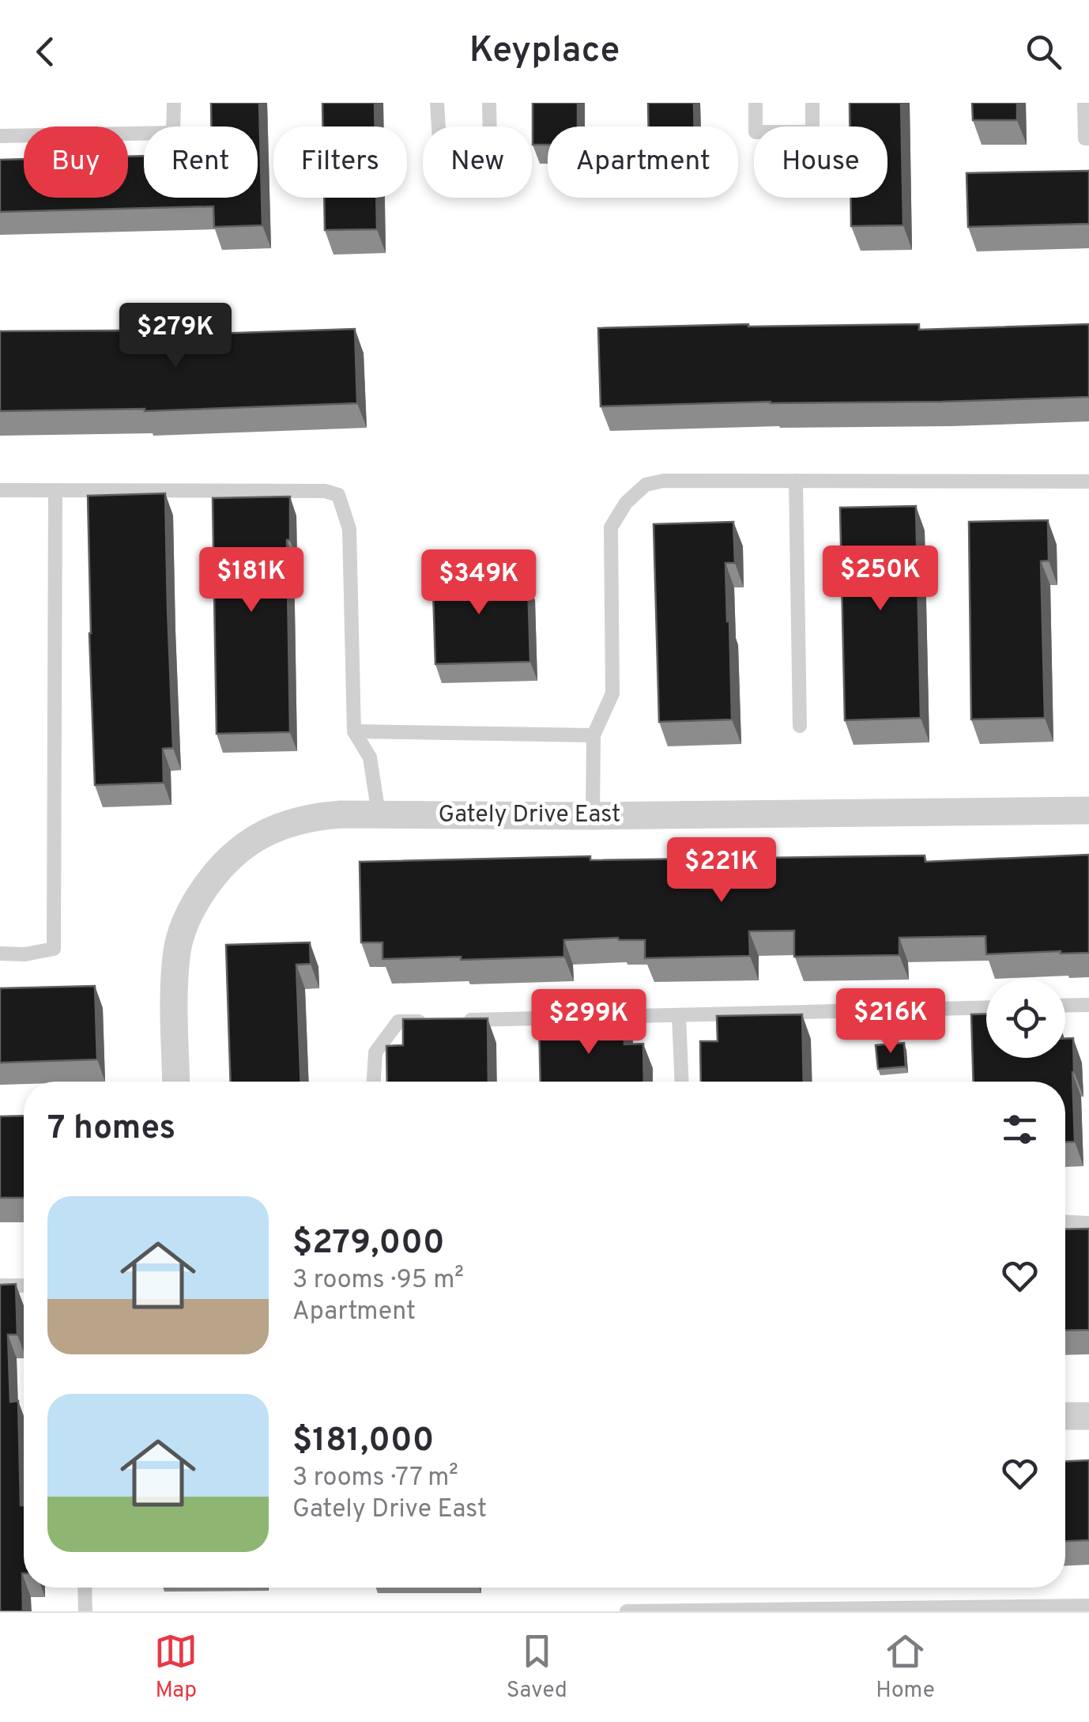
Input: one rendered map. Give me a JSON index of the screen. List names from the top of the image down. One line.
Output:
{"streets":{"street":["Gately Drive East"]},"page":{"header":"Keyplace","chip":["Buy","Rent","Filters","New","Apartment","House"],"price":["$279K","$250K","$181K","$349K","$221K","$216K","$299K"],"heading":"7 homes","list":[{"name":"$279,000","note":"3 rooms · 95 m² · Apartment"},{"name":"$181,000","note":"3 rooms · 77 m² · Gately Drive East"}],"tabs":["Map","Saved","Home"]}}
